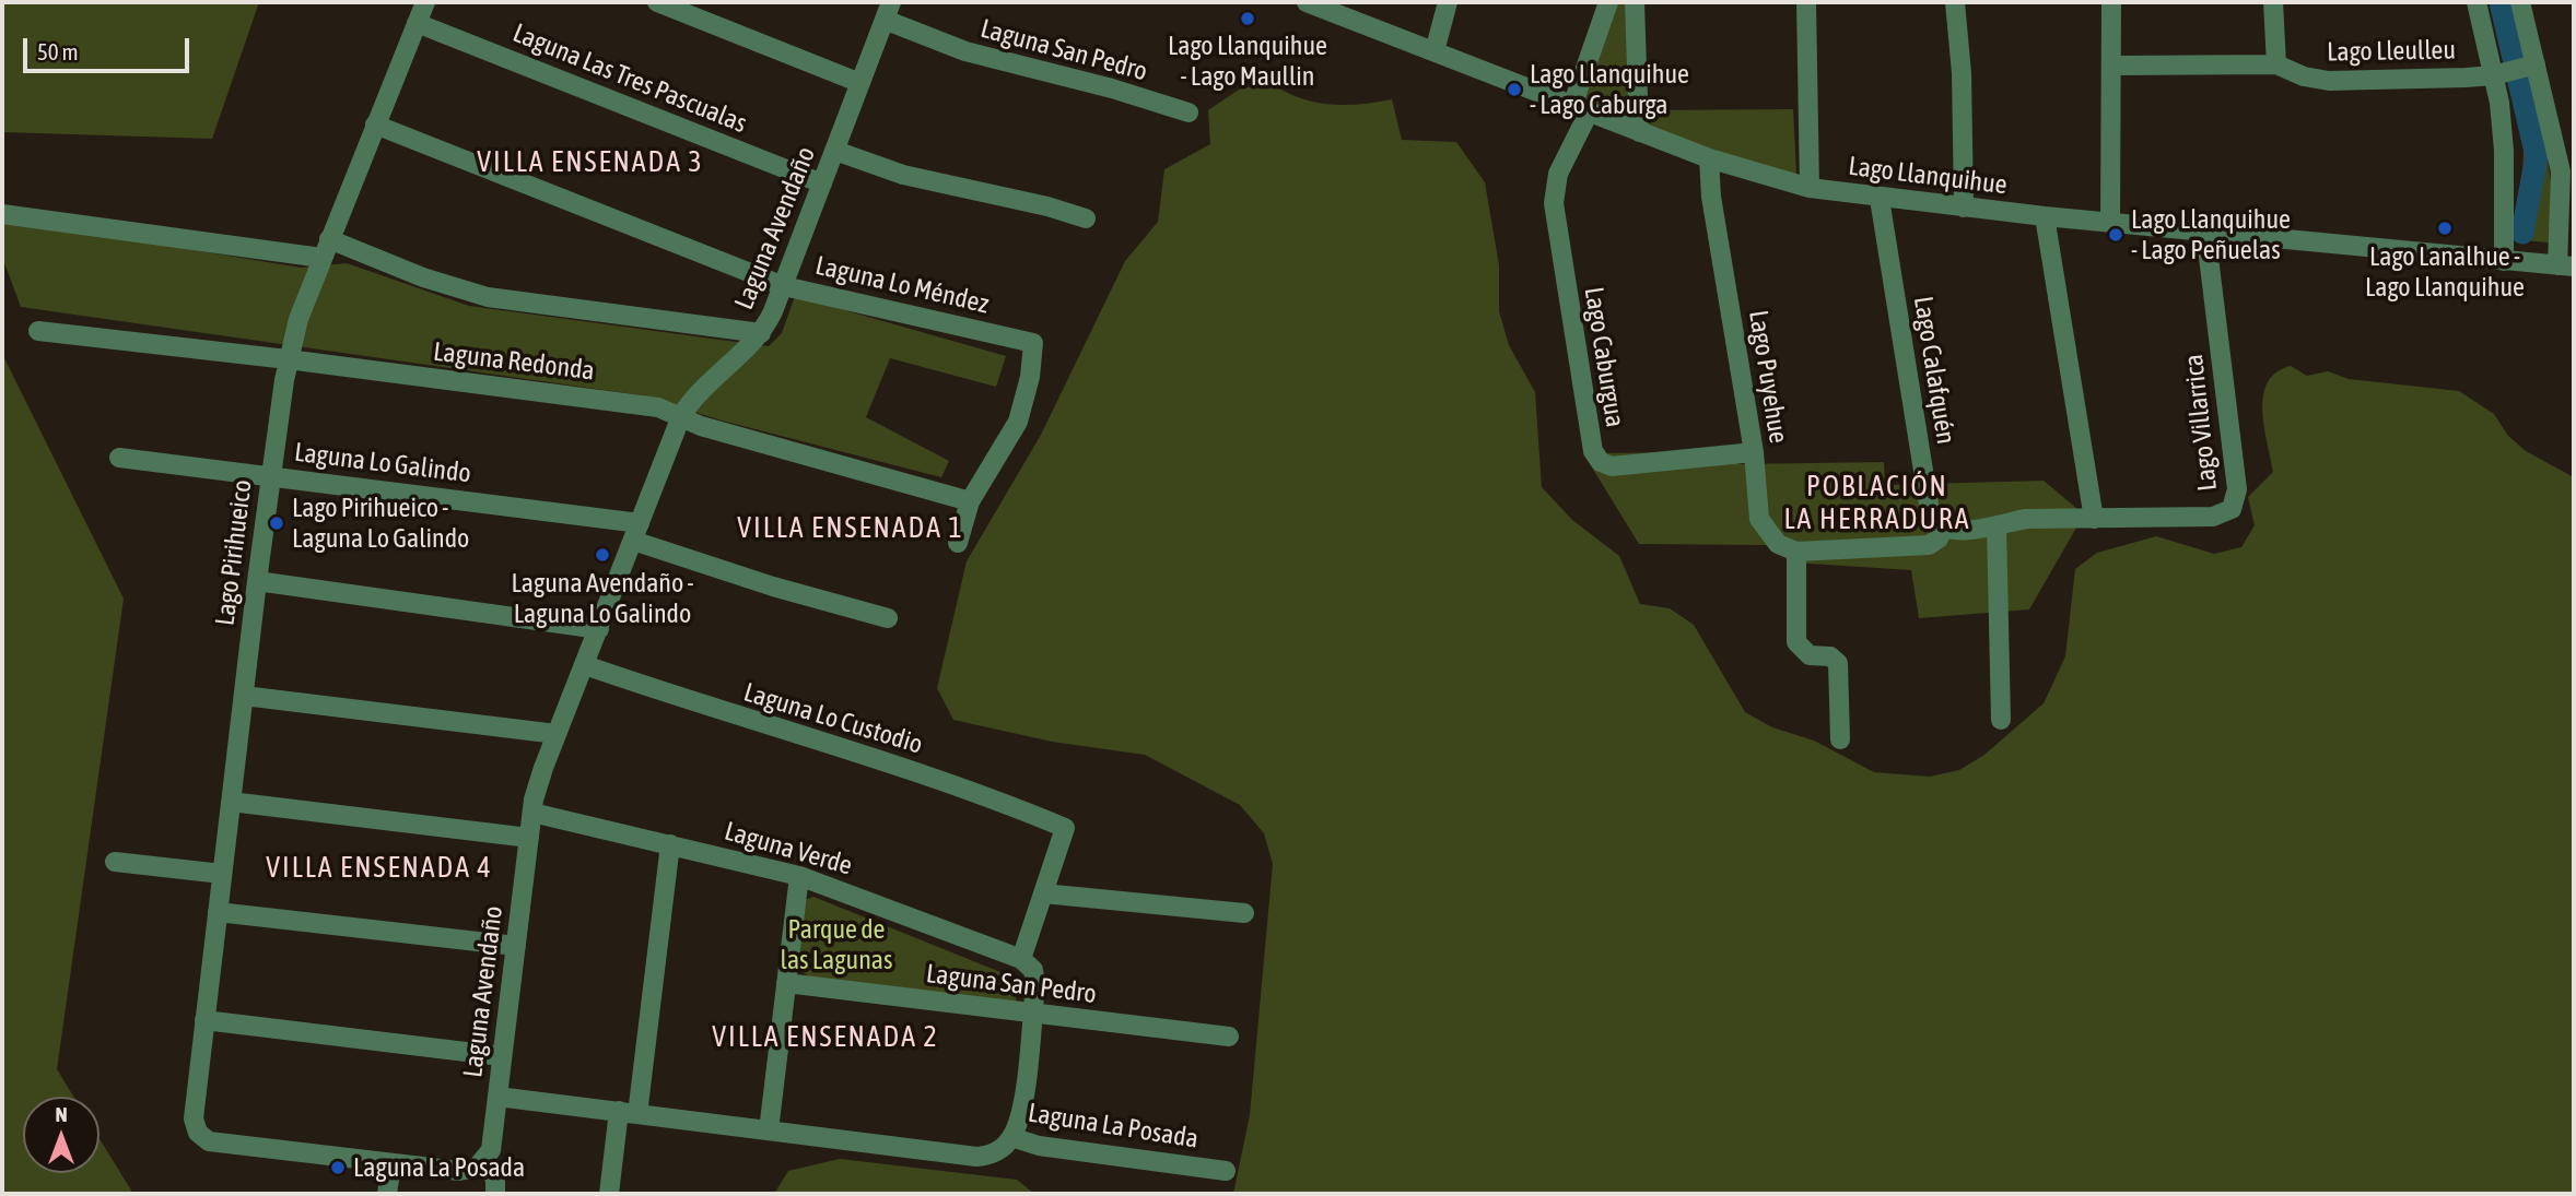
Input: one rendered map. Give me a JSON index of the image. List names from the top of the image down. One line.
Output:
{"streets":{"street":["Laguna San Pedro","Lago Lleulleu","Laguna Las Tres Pascualas","Lago Llanquihue","Laguna Avendaño","Laguna Lo Méndez","Lago Caburgua","Laguna Redonda","Lago Calafquén","Lago Puyehue","Lago Villarrica","Laguna Lo Galindo","Lago Pirihueico","Laguna Lo Custodio","Laguna Verde","Laguna La Posada"]},"crossings":[["Laguna San Pedro","Laguna Avendaño"],["Laguna Las Tres Pascualas","Laguna Avendaño"],["Laguna Las Tres Pascualas","Lago Pirihueico"],["Lago Llanquihue","Lago Caburgua"],["Lago Llanquihue","Lago Calafquén"],["Lago Llanquihue","Lago Puyehue"],["Lago Llanquihue","Lago Villarrica"],["Laguna Avendaño","Laguna Lo Méndez"],["Laguna Avendaño","Laguna Redonda"],["Laguna Avendaño","Laguna Lo Galindo"],["Laguna Avendaño","Laguna Lo Custodio"],["Laguna Avendaño","Laguna Verde"],["Laguna Avendaño","Laguna La Posada"],["Laguna Lo Méndez","Laguna Redonda"],["Laguna Lo Méndez","Lago Pirihueico"],["Lago Caburgua","Lago Puyehue"],["Laguna Redonda","Lago Pirihueico"],["Laguna Lo Galindo","Lago Pirihueico"]],"districts":["VILLA ENSENADA 3","POBLACIÓN LA HERRADURA","VILLA ENSENADA 1","VILLA ENSENADA 4","VILLA ENSENADA 2"],"parks":["Parque de las Lagunas"],"places":["Lago Llanquihue - Lago Maullin","Lago Llanquihue - Lago Caburga","Lago Lanalhue - Lago Llanquihue","Lago Llanquihue - Lago Peñuelas","Lago Pirihueico - Laguna Lo Galindo","Laguna Avendaño - Laguna Lo Galindo","Laguna La Posada"],"scale_bar":"50 m","north":"top"}
